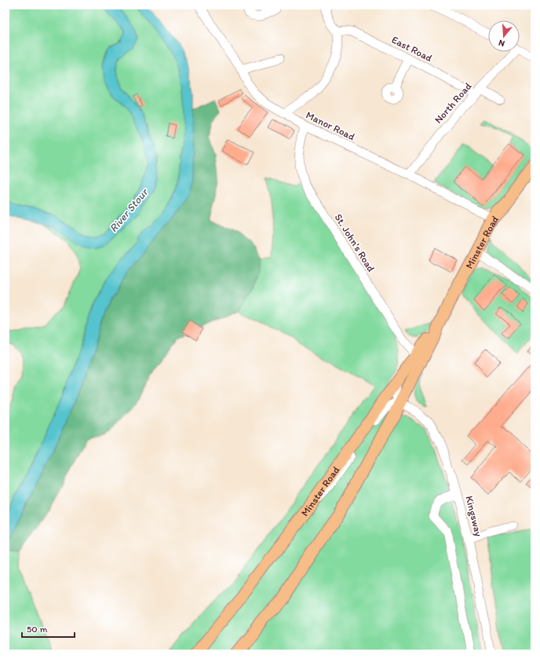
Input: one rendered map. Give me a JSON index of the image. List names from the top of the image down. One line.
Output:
{"streets":{"main road":["Minster Road"],"street":["East Road","North Road","Manor Road","St. John's Road","Kingsway"]},"crossings":[["East Road","North Road"],["North Road","Manor Road"],["Manor Road","Minster Road"],["Manor Road","St. John's Road"],["Minster Road","St. John's Road"],["Minster Road","Kingsway"]],"water":["River Stour"],"scale_bar":"50 m","north":"bottom"}
